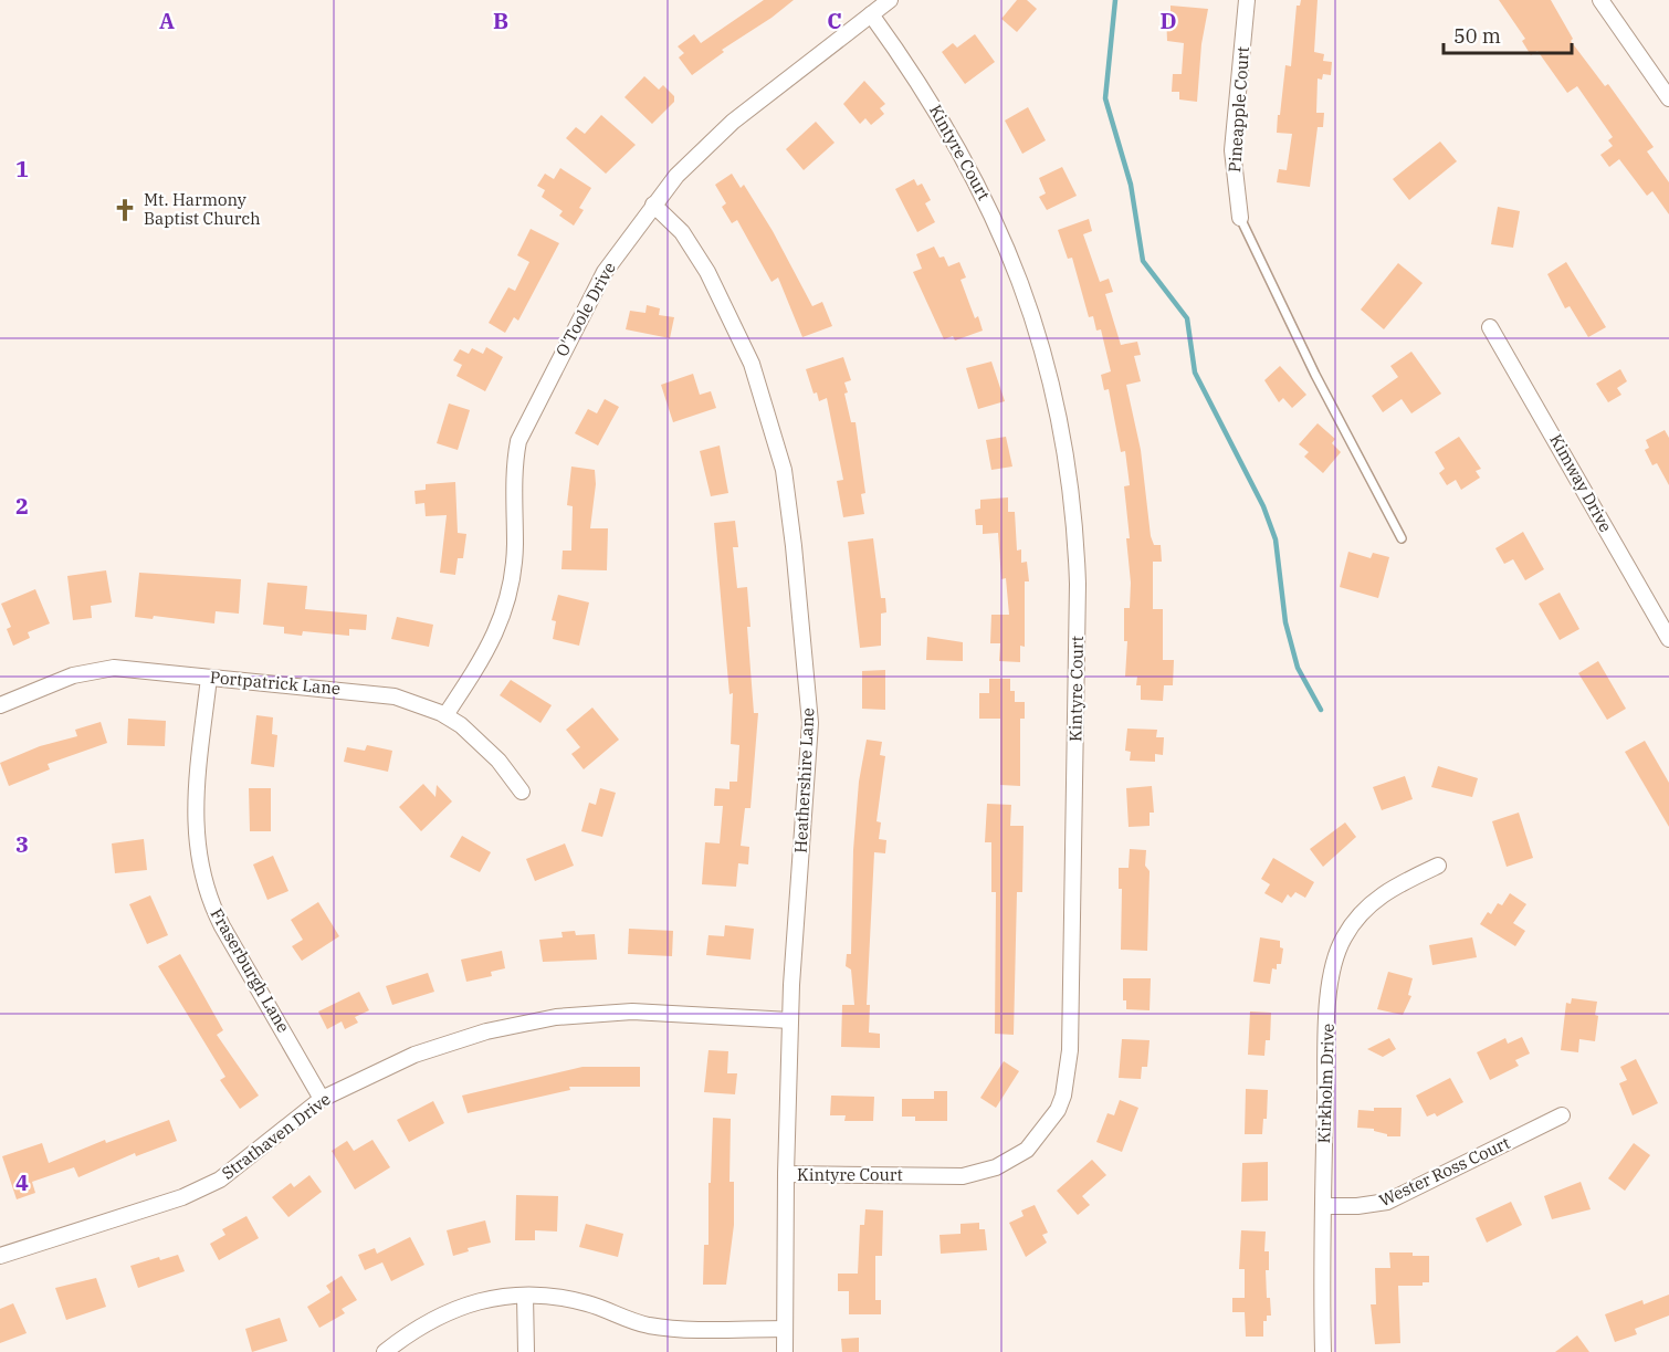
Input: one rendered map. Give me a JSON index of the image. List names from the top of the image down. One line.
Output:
{"streets":{"street":["Pineapple Court","Kintyre Court","O'Toole Drive","Kimway Drive","Portpatrick Lane","Heathershire Lane","Fraserburgh Lane","Kirkholm Drive","Strathaven Drive","Wester Ross Court"]},"crossings":[["Kintyre Court","O'Toole Drive"],["Kintyre Court","Heathershire Lane"],["O'Toole Drive","Portpatrick Lane"],["O'Toole Drive","Heathershire Lane"],["Portpatrick Lane","Fraserburgh Lane"],["Heathershire Lane","Strathaven Drive"],["Fraserburgh Lane","Strathaven Drive"],["Kirkholm Drive","Wester Ross Court"]],"places":{"church":["Mt. Harmony Baptist Church"]},"scale_bar":"50 m","grid":{"columns":["A","B","C","D"],"rows":["1","2","3","4"]}}
